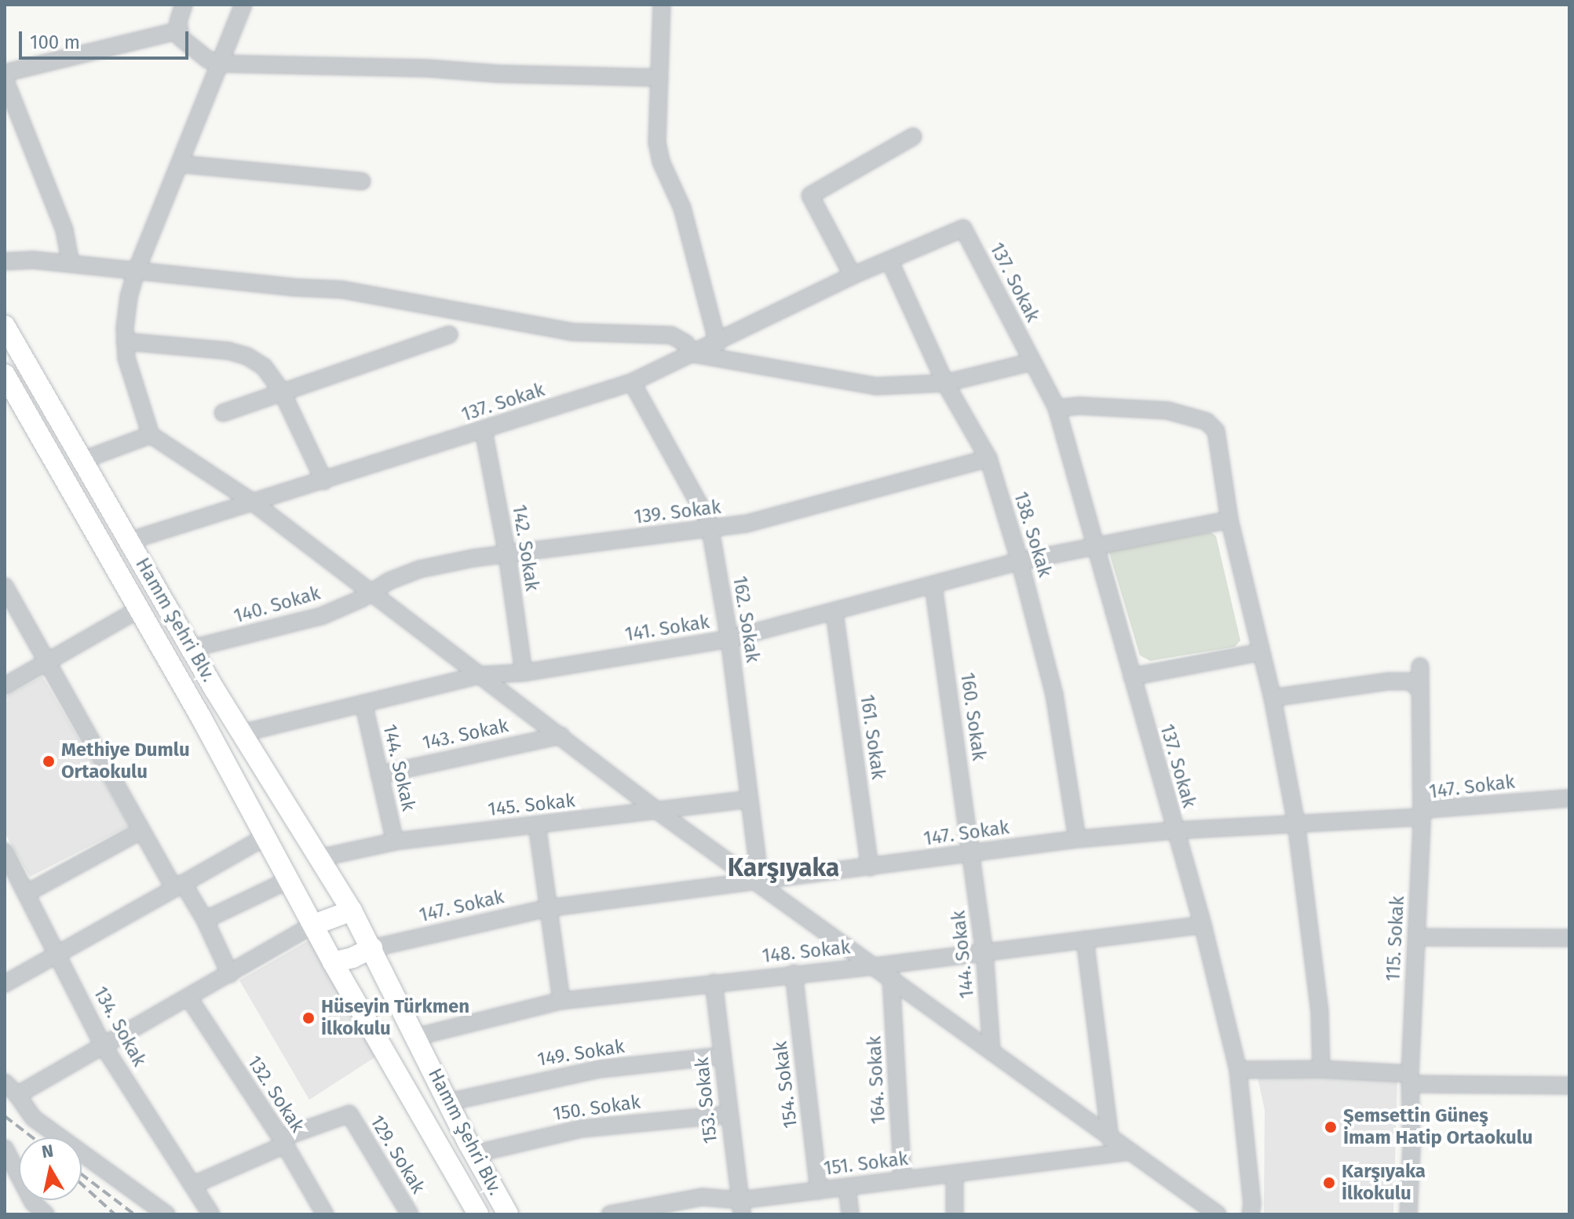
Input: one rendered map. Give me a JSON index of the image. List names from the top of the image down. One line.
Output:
{"streets":{"main road":["Hamm Şehri Blv."],"street":["137. Sokak","139. Sokak","138. Sokak","142. Sokak","140. Sokak","162. Sokak","141. Sokak","160. Sokak","143. Sokak","161. Sokak","144. Sokak","147. Sokak","145. Sokak","115. Sokak","148. Sokak","134. Sokak","149. Sokak","164. Sokak","154. Sokak","132. Sokak","153. Sokak","150. Sokak","129. Sokak","151. Sokak"]},"crossings":[["137. Sokak","138. Sokak"],["137. Sokak","142. Sokak"],["137. Sokak","162. Sokak"],["137. Sokak","Hamm Şehri Blv."],["137. Sokak","141. Sokak"],["137. Sokak","147. Sokak"],["137. Sokak","148. Sokak"],["139. Sokak","138. Sokak"],["139. Sokak","142. Sokak"],["139. Sokak","140. Sokak"],["139. Sokak","162. Sokak"],["138. Sokak","141. Sokak"],["138. Sokak","147. Sokak"],["142. Sokak","141. Sokak"],["140. Sokak","Hamm Şehri Blv."],["162. Sokak","141. Sokak"],["162. Sokak","147. Sokak"],["162. Sokak","145. Sokak"],["Hamm Şehri Blv.","141. Sokak"],["Hamm Şehri Blv.","147. Sokak"],["Hamm Şehri Blv.","145. Sokak"],["Hamm Şehri Blv.","148. Sokak"],["Hamm Şehri Blv.","149. Sokak"],["Hamm Şehri Blv.","150. Sokak"],["141. Sokak","160. Sokak"],["141. Sokak","161. Sokak"],["141. Sokak","144. Sokak"],["160. Sokak","144. Sokak"],["160. Sokak","147. Sokak"],["143. Sokak","144. Sokak"],["161. Sokak","147. Sokak"],["144. Sokak","147. Sokak"],["144. Sokak","145. Sokak"],["144. Sokak","148. Sokak"],["147. Sokak","115. Sokak"],["148. Sokak","154. Sokak"],["148. Sokak","153. Sokak"],["149. Sokak","153. Sokak"],["164. Sokak","151. Sokak"],["154. Sokak","151. Sokak"],["132. Sokak","129. Sokak"],["153. Sokak","150. Sokak"],["153. Sokak","151. Sokak"]],"districts":["Karşıyaka"],"places":["Methiye Dumlu Ortaokulu","Hüseyin Türkmen İlkokulu","Şemsettin Güneş İmam Hatip Ortaokulu","Karşıyaka İlkokulu"],"scale_bar":"100 m","north":"top"}
